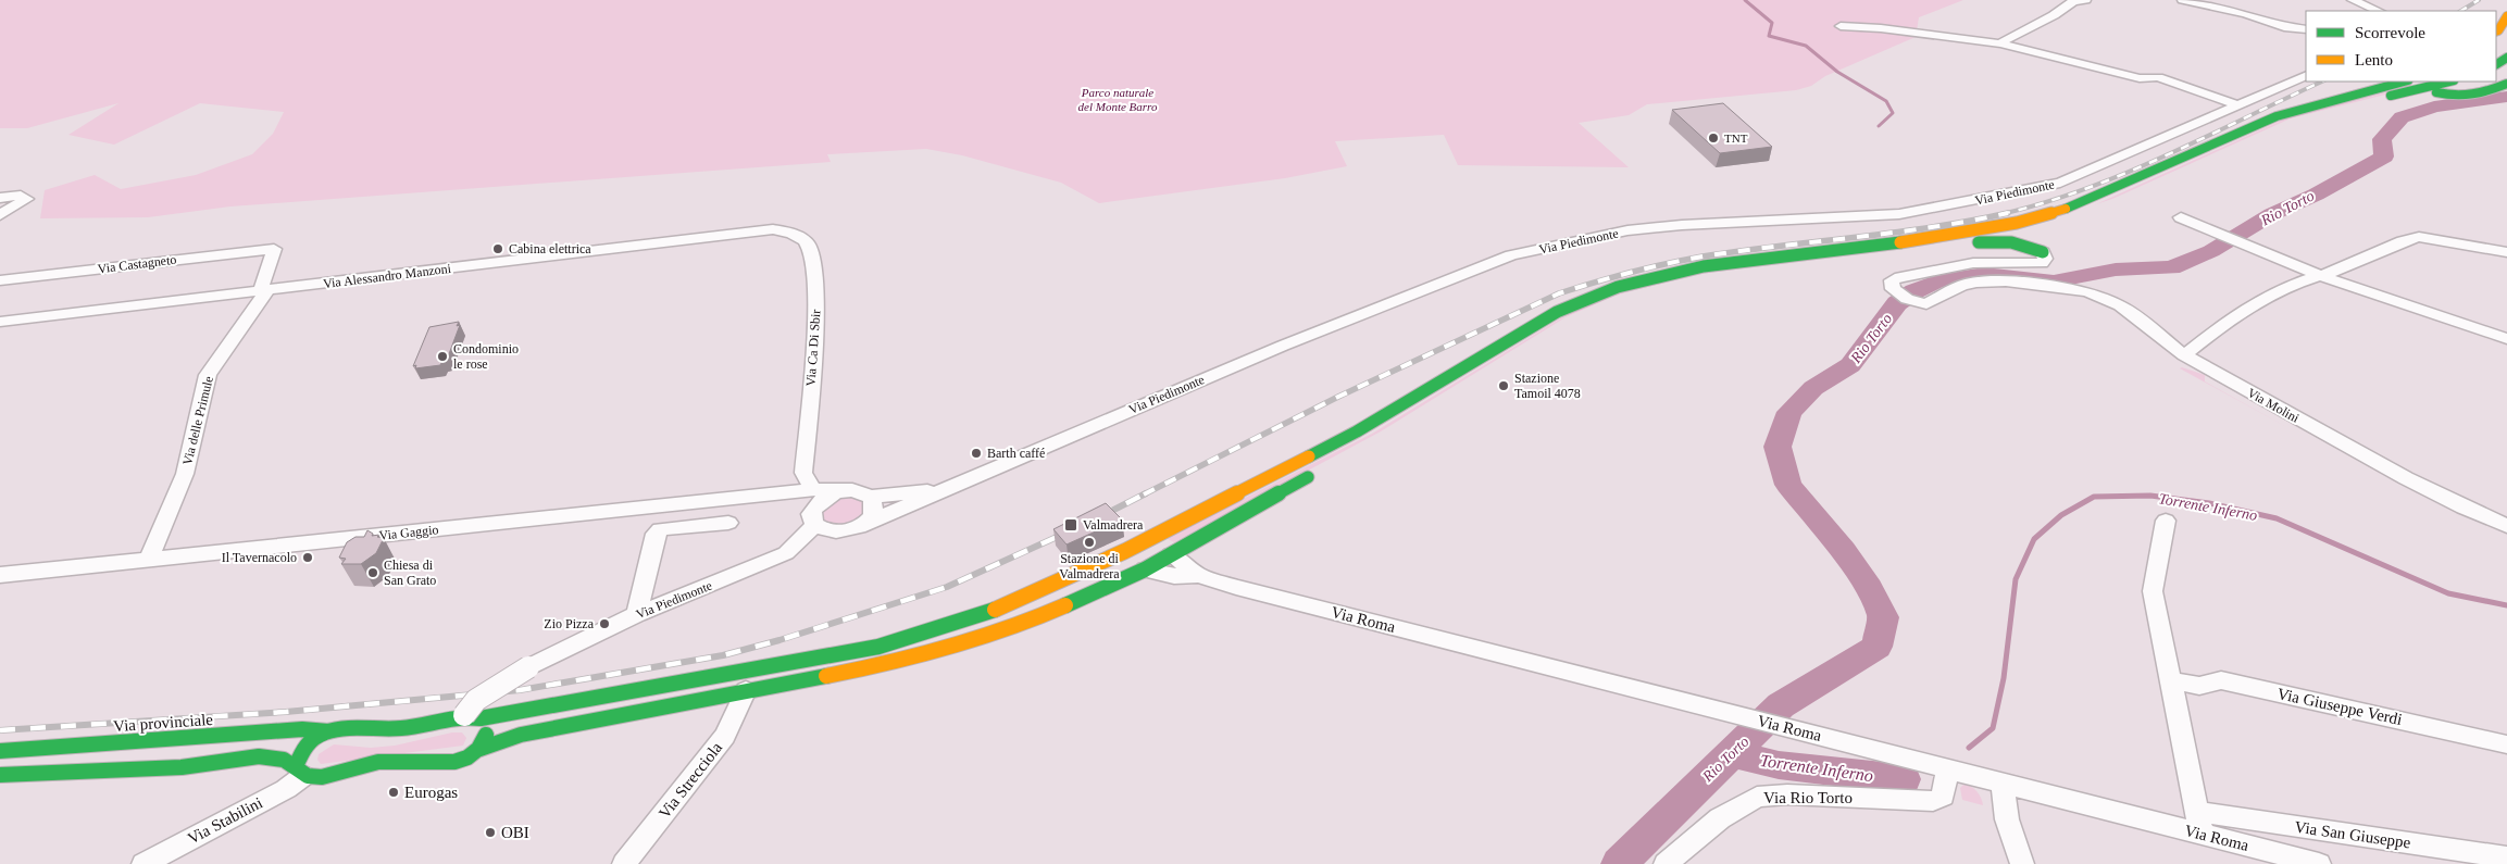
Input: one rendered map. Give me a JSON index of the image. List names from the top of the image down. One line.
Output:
{"streets":{"main road":["Via provinciale"],"street":["Via Piedimonte","Via Castagneto","Via Alessandro Manzoni","Via Ca Di Sbir","Via Molini","Via delle Primule","Via Gaggio","Via Roma","Via Giuseppe Verdi","Via Strecciola","Via Rio Torto","Via Stabilini","Via San Giuseppe"]},"crossings":[["Via Piedimonte","Via Gaggio"],["Via Castagneto","Via Alessandro Manzoni"],["Via Castagneto","Via delle Primule"],["Via Alessandro Manzoni","Via Ca Di Sbir"],["Via Alessandro Manzoni","Via delle Primule"],["Via Ca Di Sbir","Via Gaggio"],["Via delle Primule","Via Gaggio"],["Via Roma","Via Rio Torto"],["Via Roma","Via San Giuseppe"]],"water":["Rio Torto","Torrente Inferno"],"parks":["Parco naturale del Monte Barro"],"places":{"other":["TNT","Cabina elettrica","Condominio le rose","Stazione Tamoil 4078","Barth caffé","Stazione di Valmadrera","Il Tavernacolo","Chiesa di San Grato","Zio Pizza","Eurogas","OBI"],"transit":["Valmadrera"]},"legend":["Scorrevole","Lento"]}
